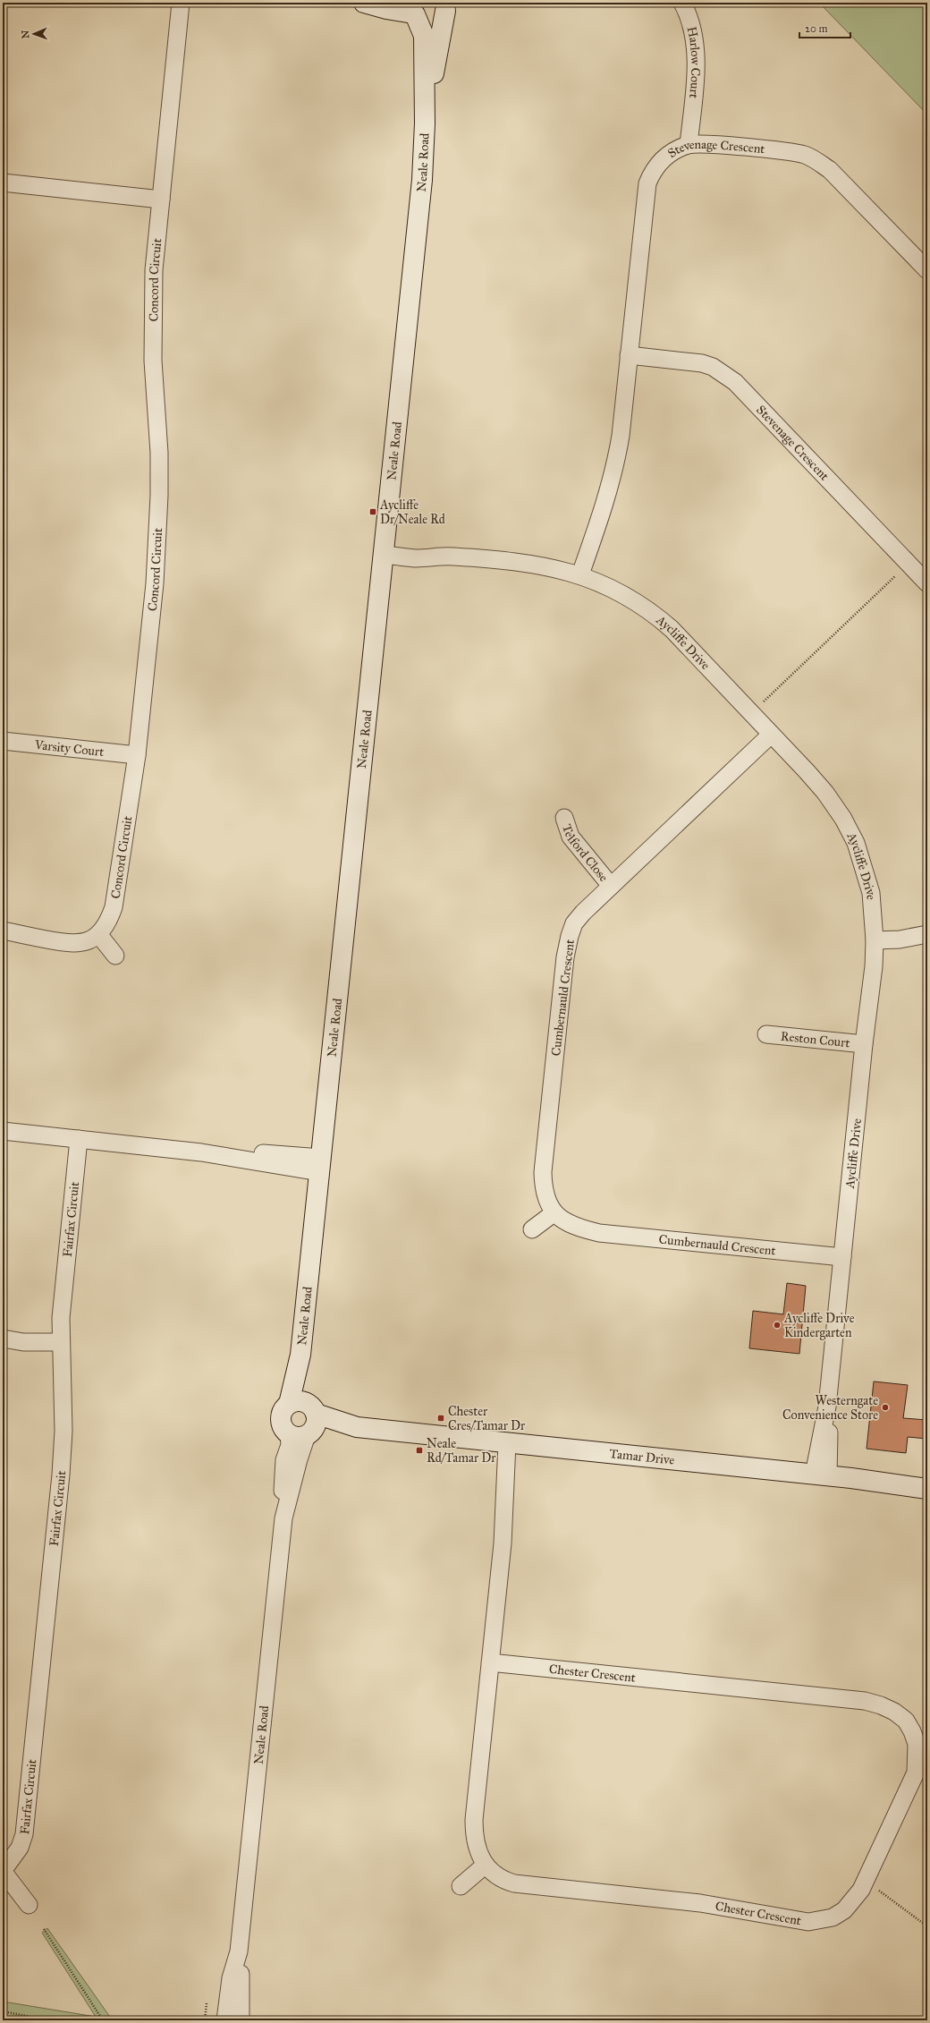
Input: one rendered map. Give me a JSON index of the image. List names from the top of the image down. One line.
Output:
{"streets":{"street":["Harlow Court","Stevenage Crescent","Neale Road","Concord Circuit","Aycliffe Drive","Varsity Court","Telford Close","Cumbernauld Crescent","Reston Court","Fairfax Circuit","Tamar Drive","Chester Crescent"]},"crossings":[["Harlow Court","Stevenage Crescent"],["Stevenage Crescent","Aycliffe Drive"],["Neale Road","Aycliffe Drive"],["Neale Road","Tamar Drive"],["Concord Circuit","Varsity Court"],["Aycliffe Drive","Cumbernauld Crescent"],["Aycliffe Drive","Reston Court"],["Aycliffe Drive","Tamar Drive"],["Telford Close","Cumbernauld Crescent"],["Tamar Drive","Chester Crescent"]],"places":{"transit":["Aycliffe Dr/Neale Rd","Chester Cres/Tamar Dr","Neale Rd/Tamar Dr"],"other":["Aycliffe Drive Kindergarten","Westerngate Convenience Store"]},"scale_bar":"20 m","north":"left"}
